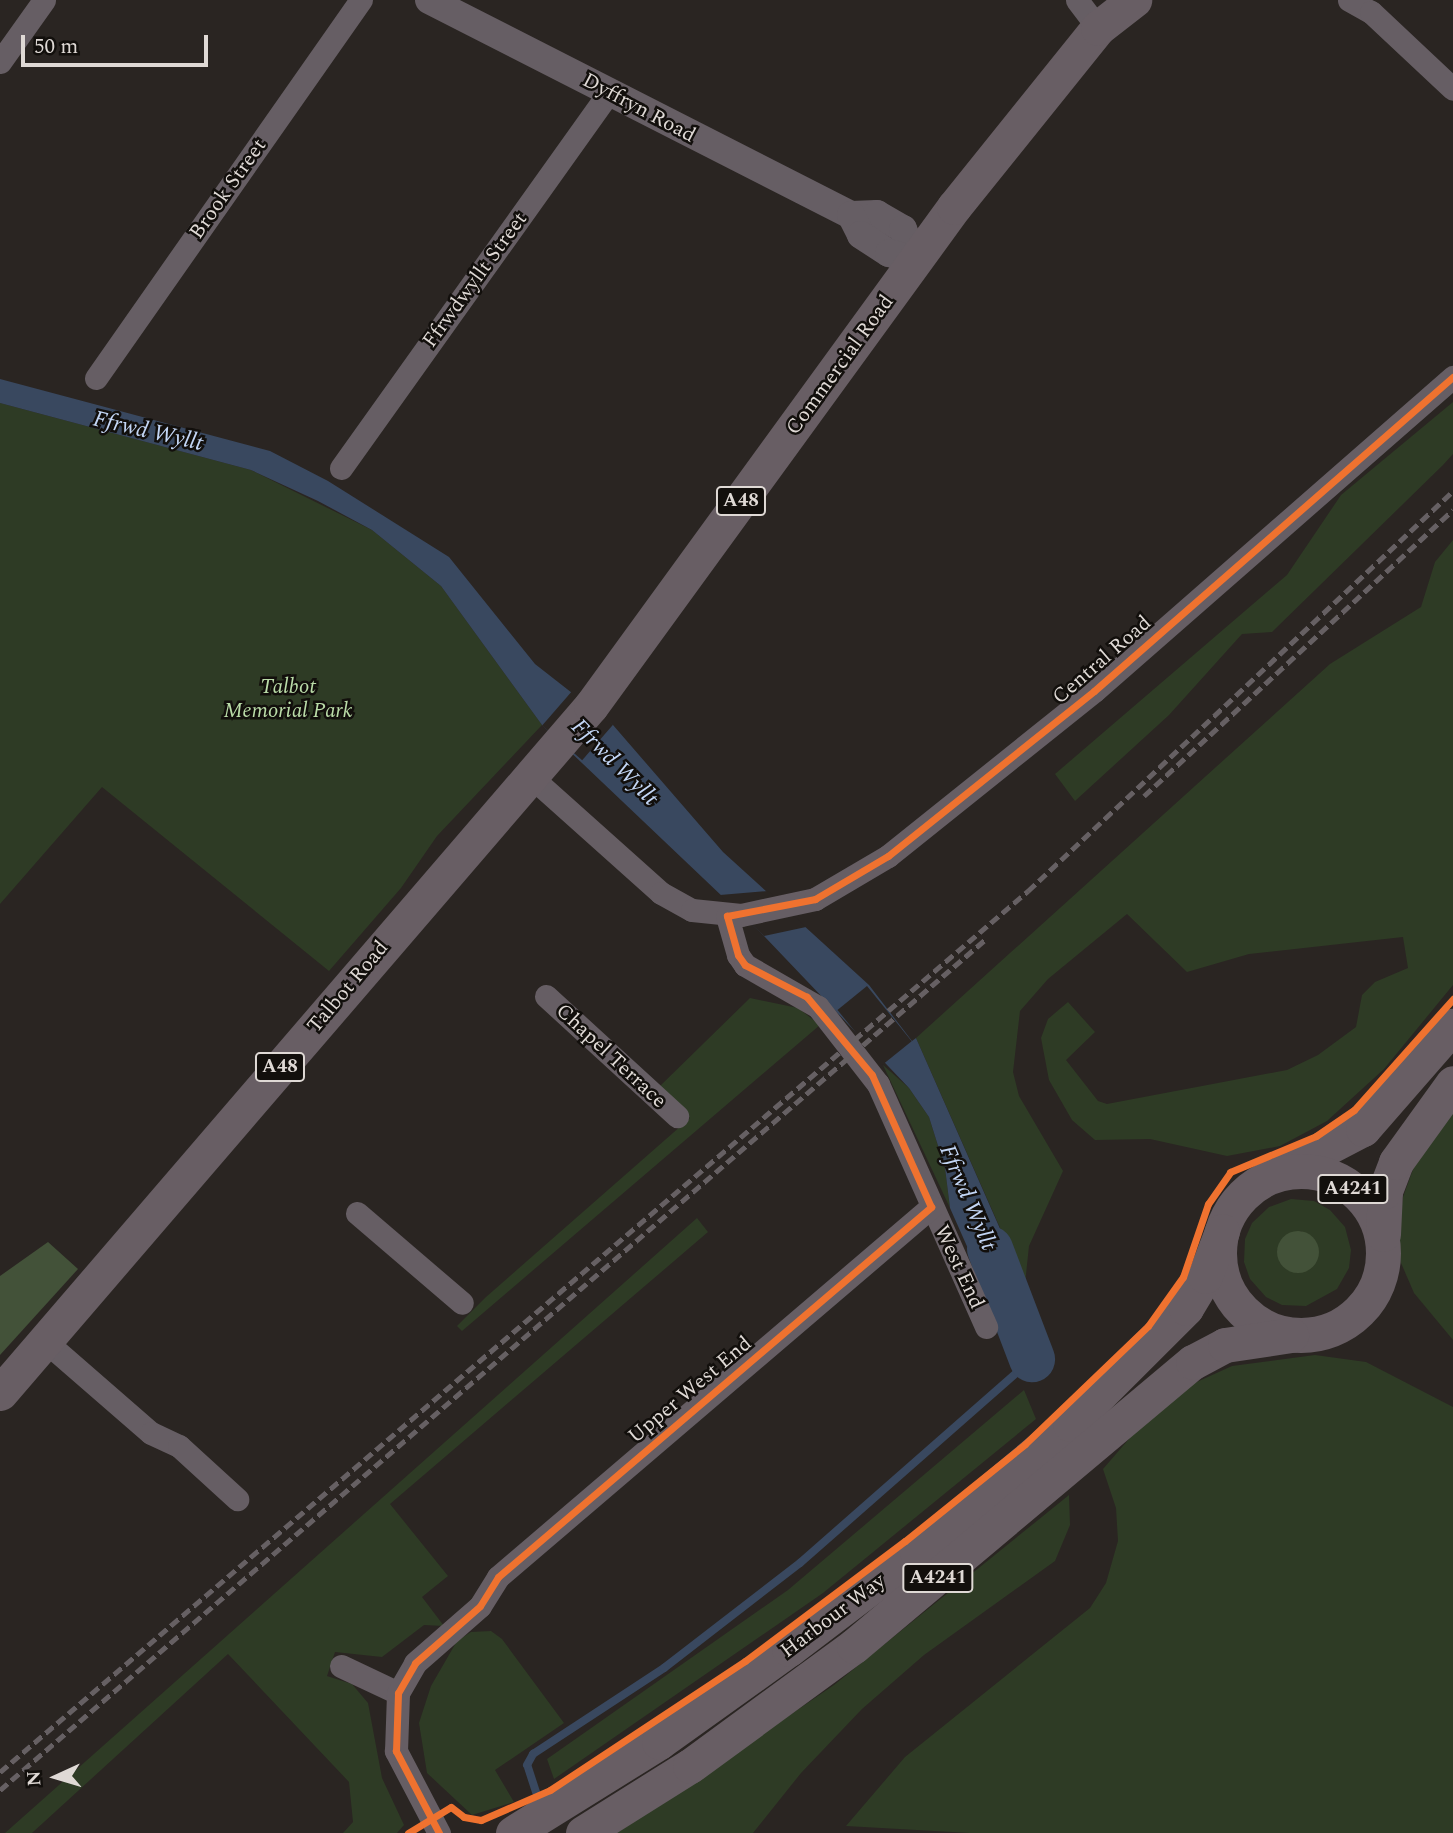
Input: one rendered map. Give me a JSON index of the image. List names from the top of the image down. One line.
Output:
{"streets":{"main road":["Commercial Road","A48","Talbot Road","A4241","Harbour Way"],"street":["Dyffryn Road","Brook Street","Ffrwdwyllt Street","Central Road","Chapel Terrace","West End","Upper West End"]},"crossings":[["Dyffryn Road","Ffrwdwyllt Street"],["Dyffryn Road","Commercial Road"],["Commercial Road","Talbot Road"],["Central Road","West End"],["A4241","Harbour Way"],["West End","Upper West End"]],"water":["Ffrwd Wyllt"],"parks":["Talbot Memorial Park"],"scale_bar":"50 m","north":"left"}
